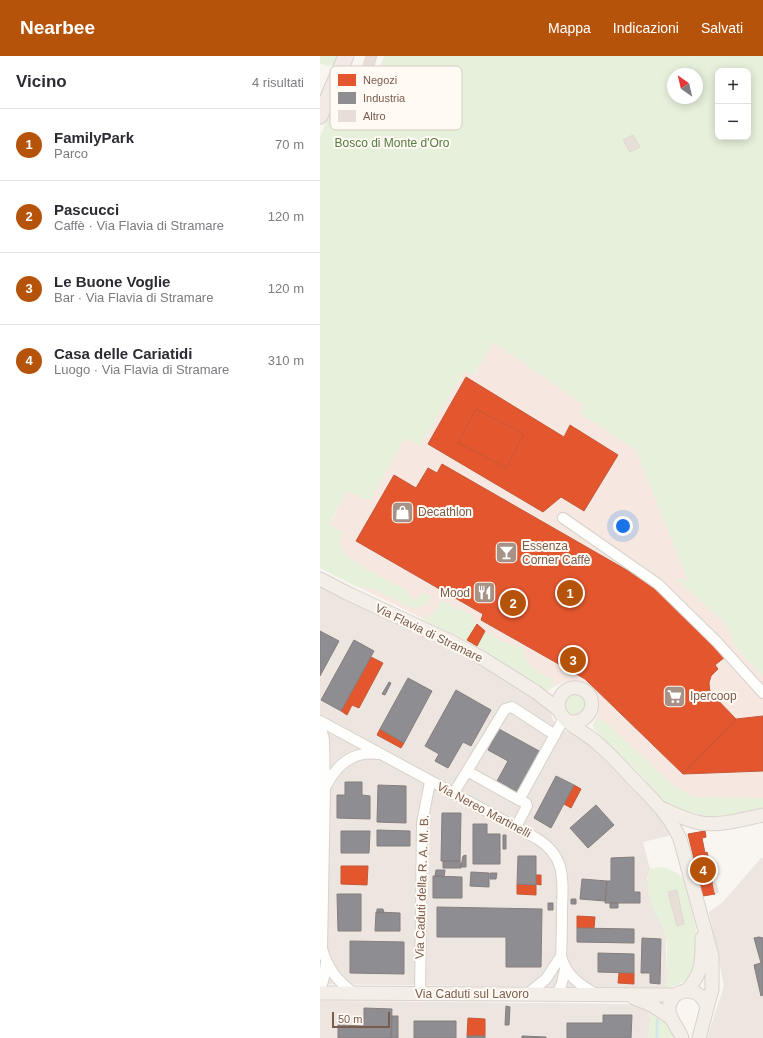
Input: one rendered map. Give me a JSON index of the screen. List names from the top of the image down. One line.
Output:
{"streets":{"main road":["Via Flavia di Stramare","Via Caduti sul Lavoro"],"street":["Via Nereo Martinelli","Via Caduti della R. A. M. B."]},"crossings":[["Via Flavia di Stramare","Via Caduti sul Lavoro"],["Via Nereo Martinelli","Via Caduti della R. A. M. B."],["Via Nereo Martinelli","Via Caduti sul Lavoro"],["Via Caduti della R. A. M. B.","Via Caduti sul Lavoro"]],"parks":["Bosco di Monte d'Oro"],"places":{"shop":["Decathlon"],"bar":["Essenza Corner Caffè"],"restaurant":["Mood"],"supermarket":["Ipercoop"]},"legend":["Negozi","Industria","Altro"],"scale_bar":"50 m","north":"top left","page":{"header":"Nearbee","nav":["Mappa","Indicazioni","Salvati"],"heading":["Vicino","4 risultati"],"map_buttons":["+","−"],"list":[{"mark":"1","name":"FamilyPark","note":"Parco","value":"70 m"},{"mark":"2","name":"Pascucci","note":"Caffè · Via Flavia di Stramare","value":"120 m"},{"mark":"3","name":"Le Buone Voglie","note":"Bar · Via Flavia di Stramare","value":"120 m"},{"mark":"4","name":"Casa delle Cariatidi","note":"Luogo · Via Flavia di Stramare","value":"310 m"}],"pins":["1","2","3","4"],"scale":"50 m"}}
